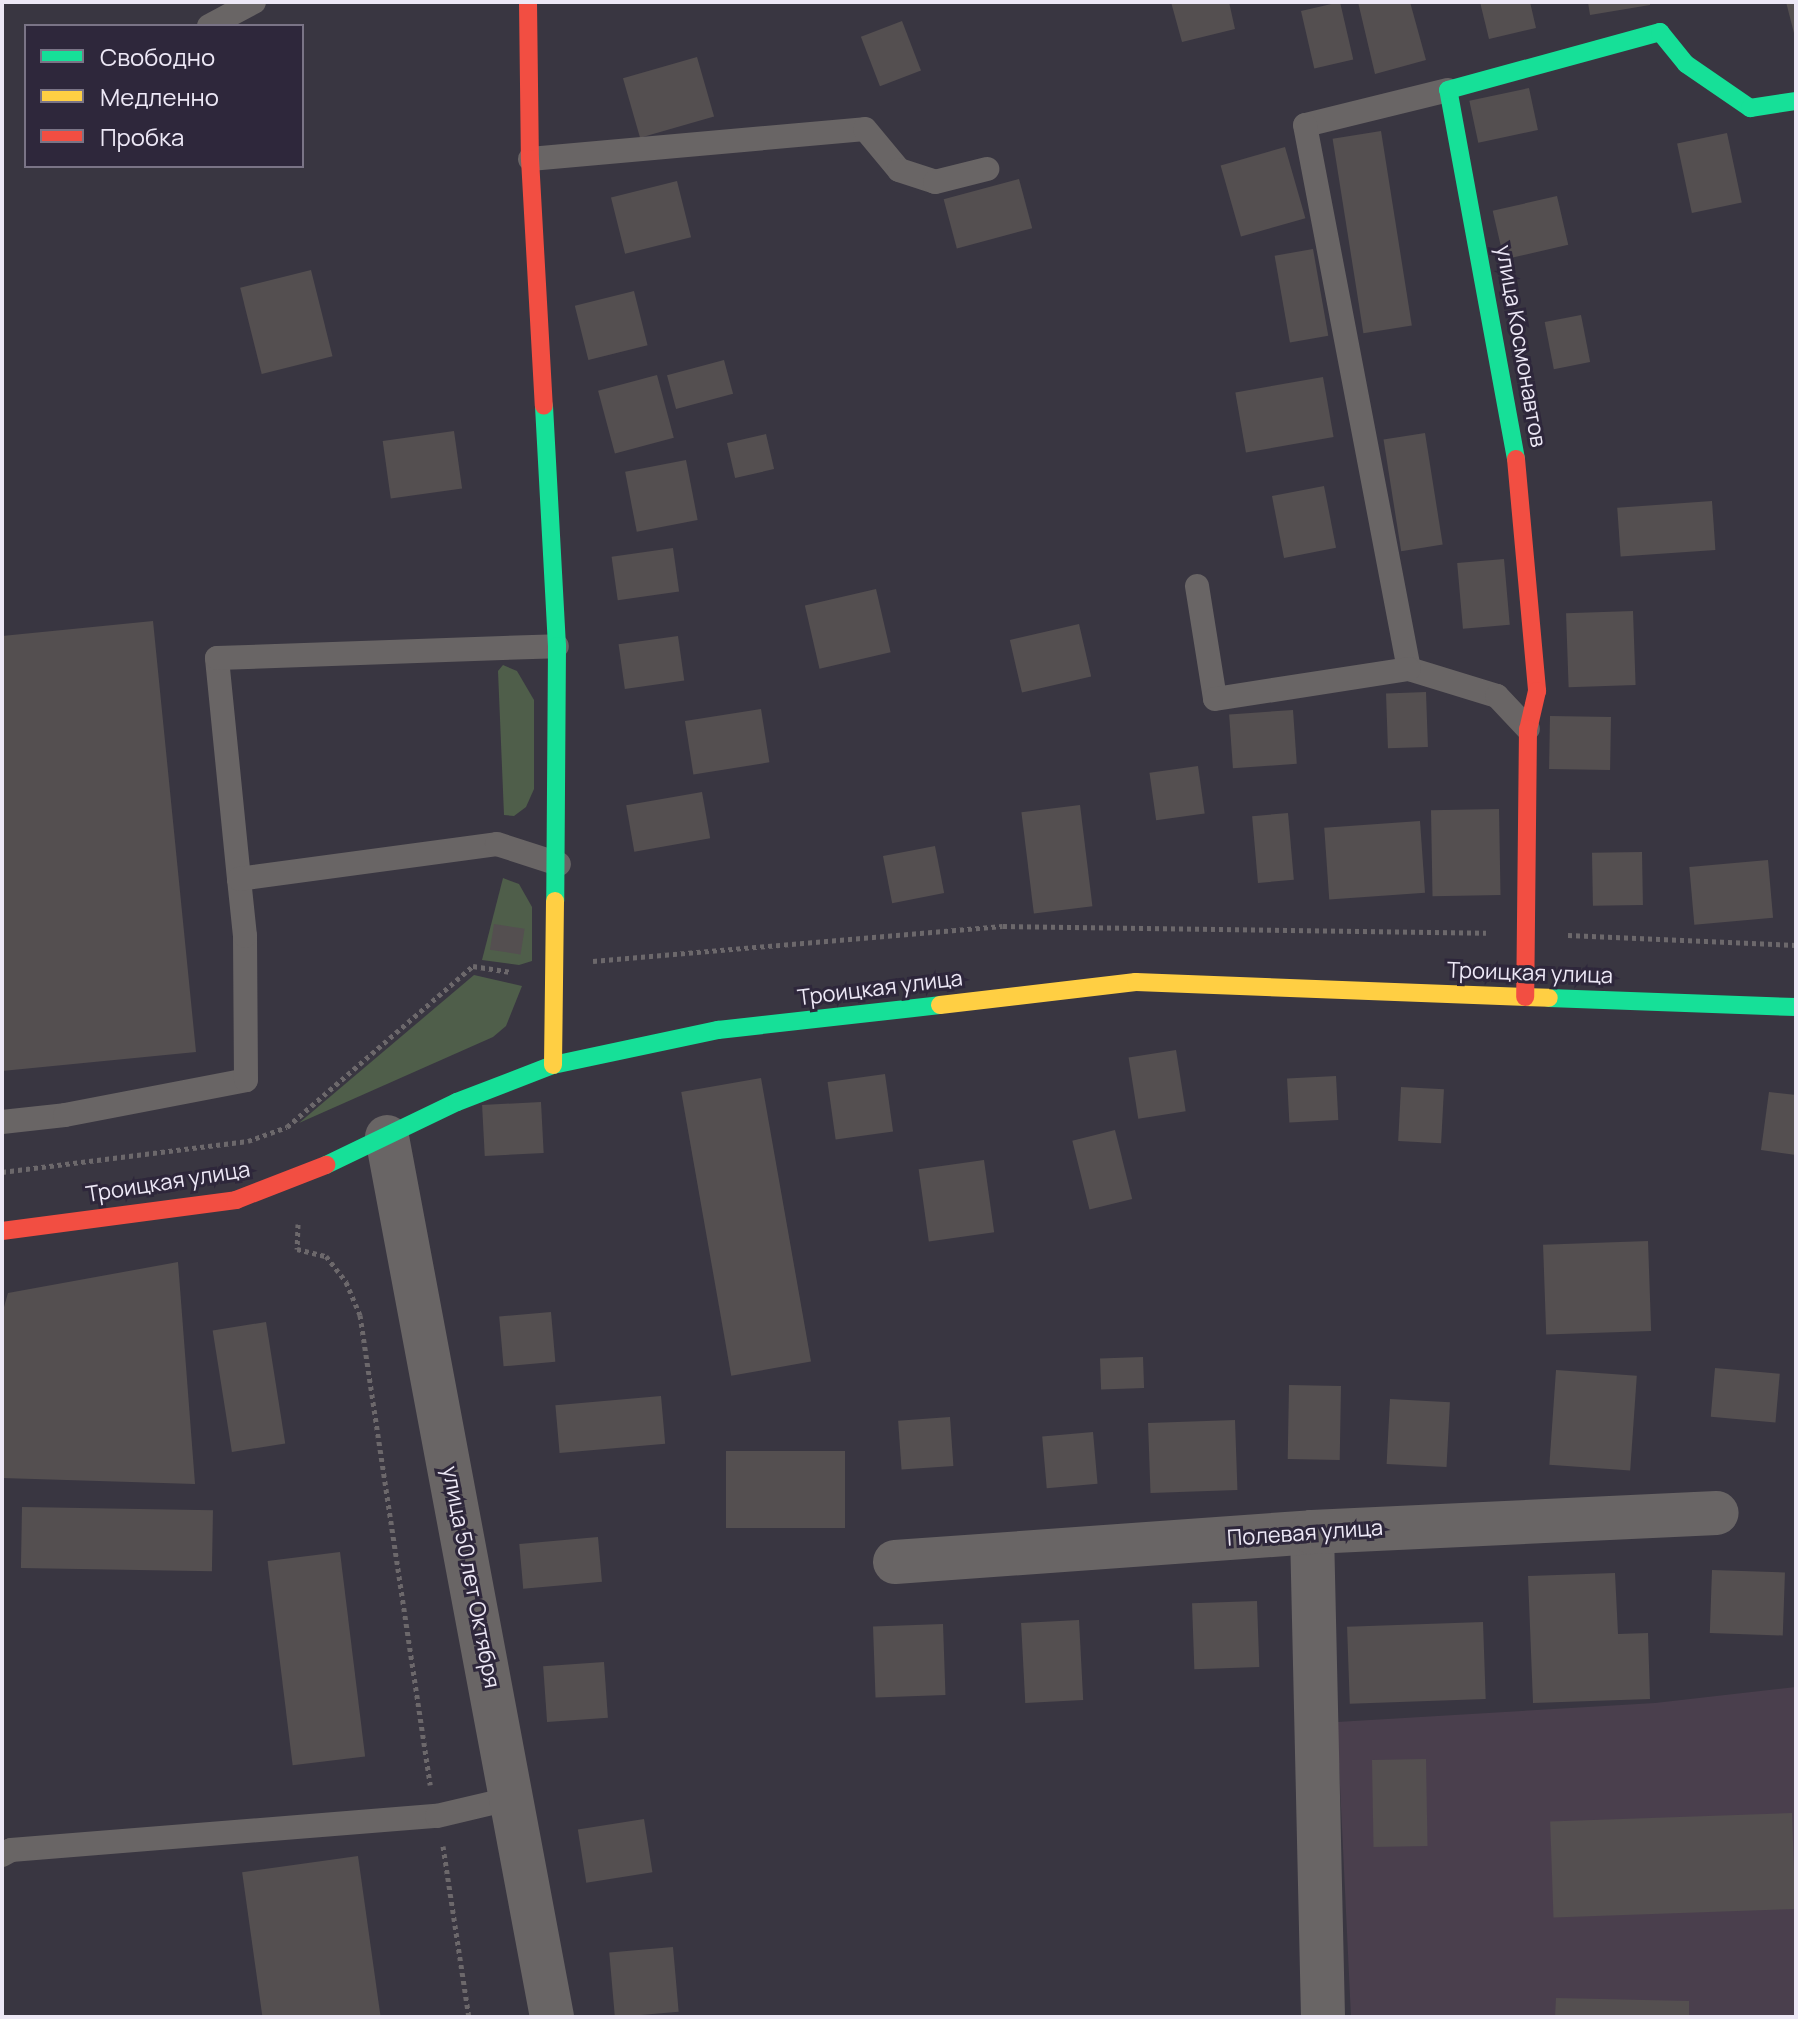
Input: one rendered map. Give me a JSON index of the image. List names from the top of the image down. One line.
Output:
{"streets":{"street":["улица Космонавтов","Троицкая улица","Полевая улица","улица 50 лет Октября"]},"crossings":[["улица Космонавтов","Троицкая улица"],["Троицкая улица","улица 50 лет Октября"]],"legend":["Свободно","Медленно","Пробка"]}
